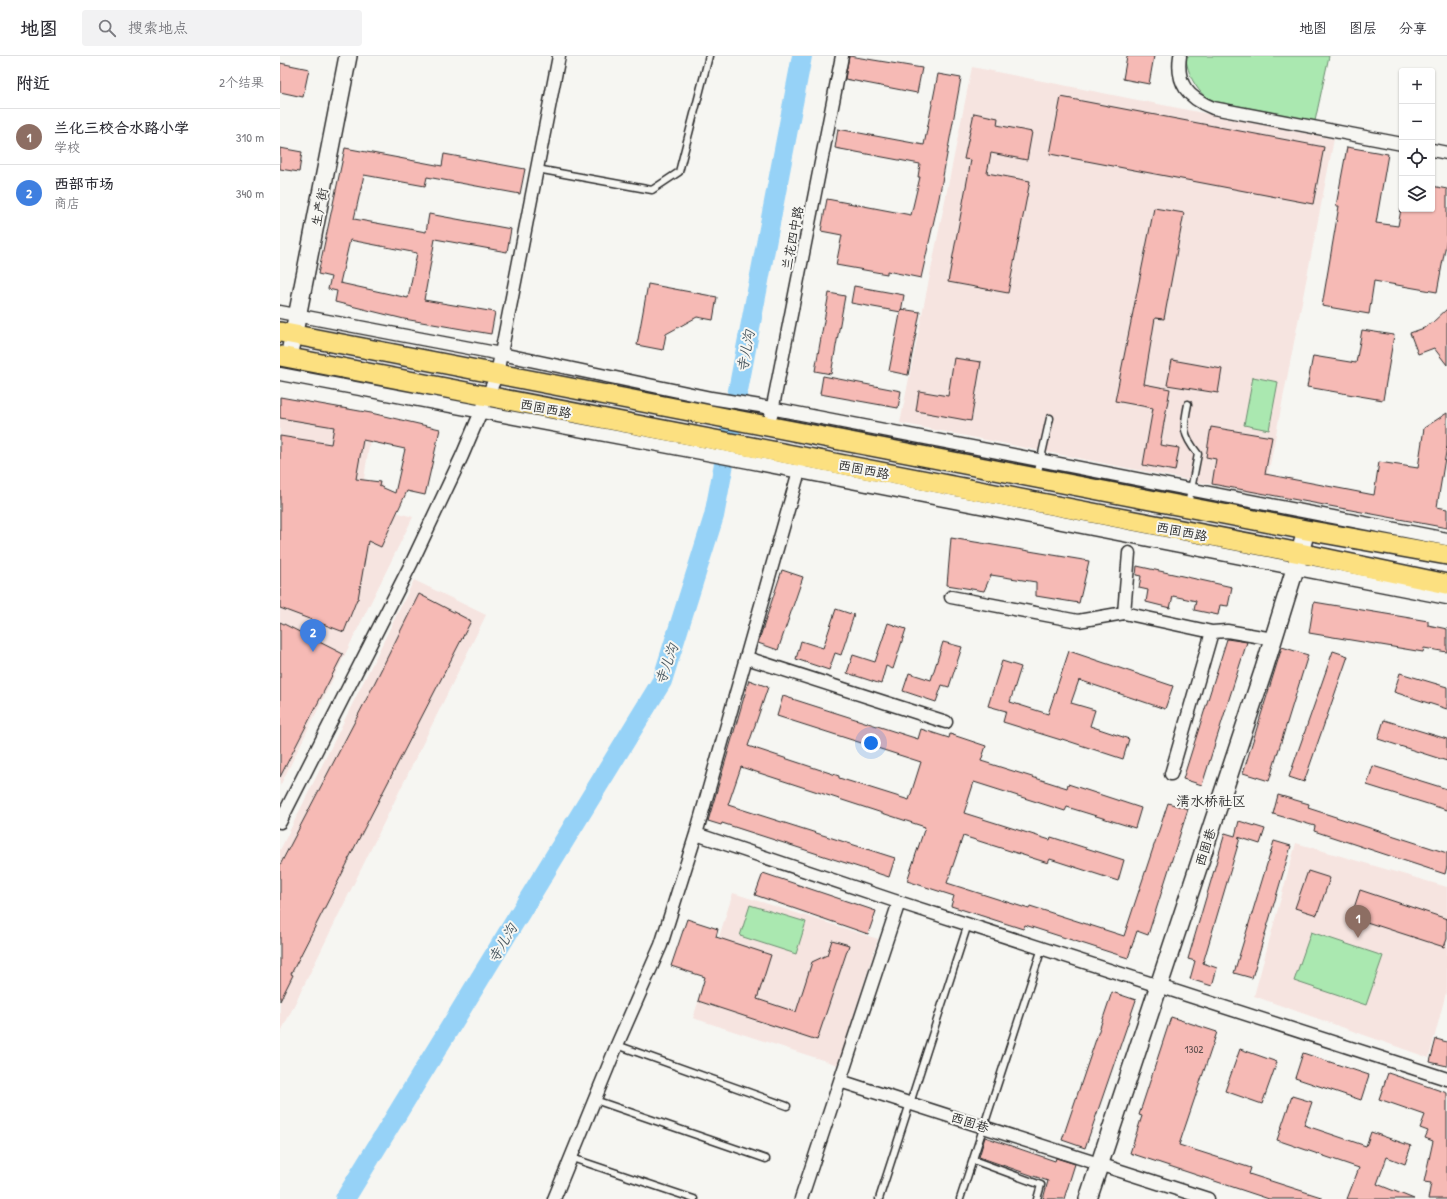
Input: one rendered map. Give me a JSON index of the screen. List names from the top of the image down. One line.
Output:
{"streets":{"main road":["西固西路"],"street":["生产街","兰花四中路","西固巷"]},"crossings":[["生产街","西固西路"],["兰花四中路","西固西路"],["西固西路","西固巷"]],"districts":["清水桥社区"],"water":["寺儿沟"],"house_numbers":["1302"],"page":{"header":"地图","search":"搜索地点","nav":["地图","图层","分享"],"heading":["附近","2个结果"],"map_buttons":["+","−"],"list":[{"mark":"1","name":"兰化三校合水路小学","note":"学校","value":"310 m"},{"mark":"2","name":"西部市场","note":"商店","value":"340 m"}],"pins":["2","1"]}}
